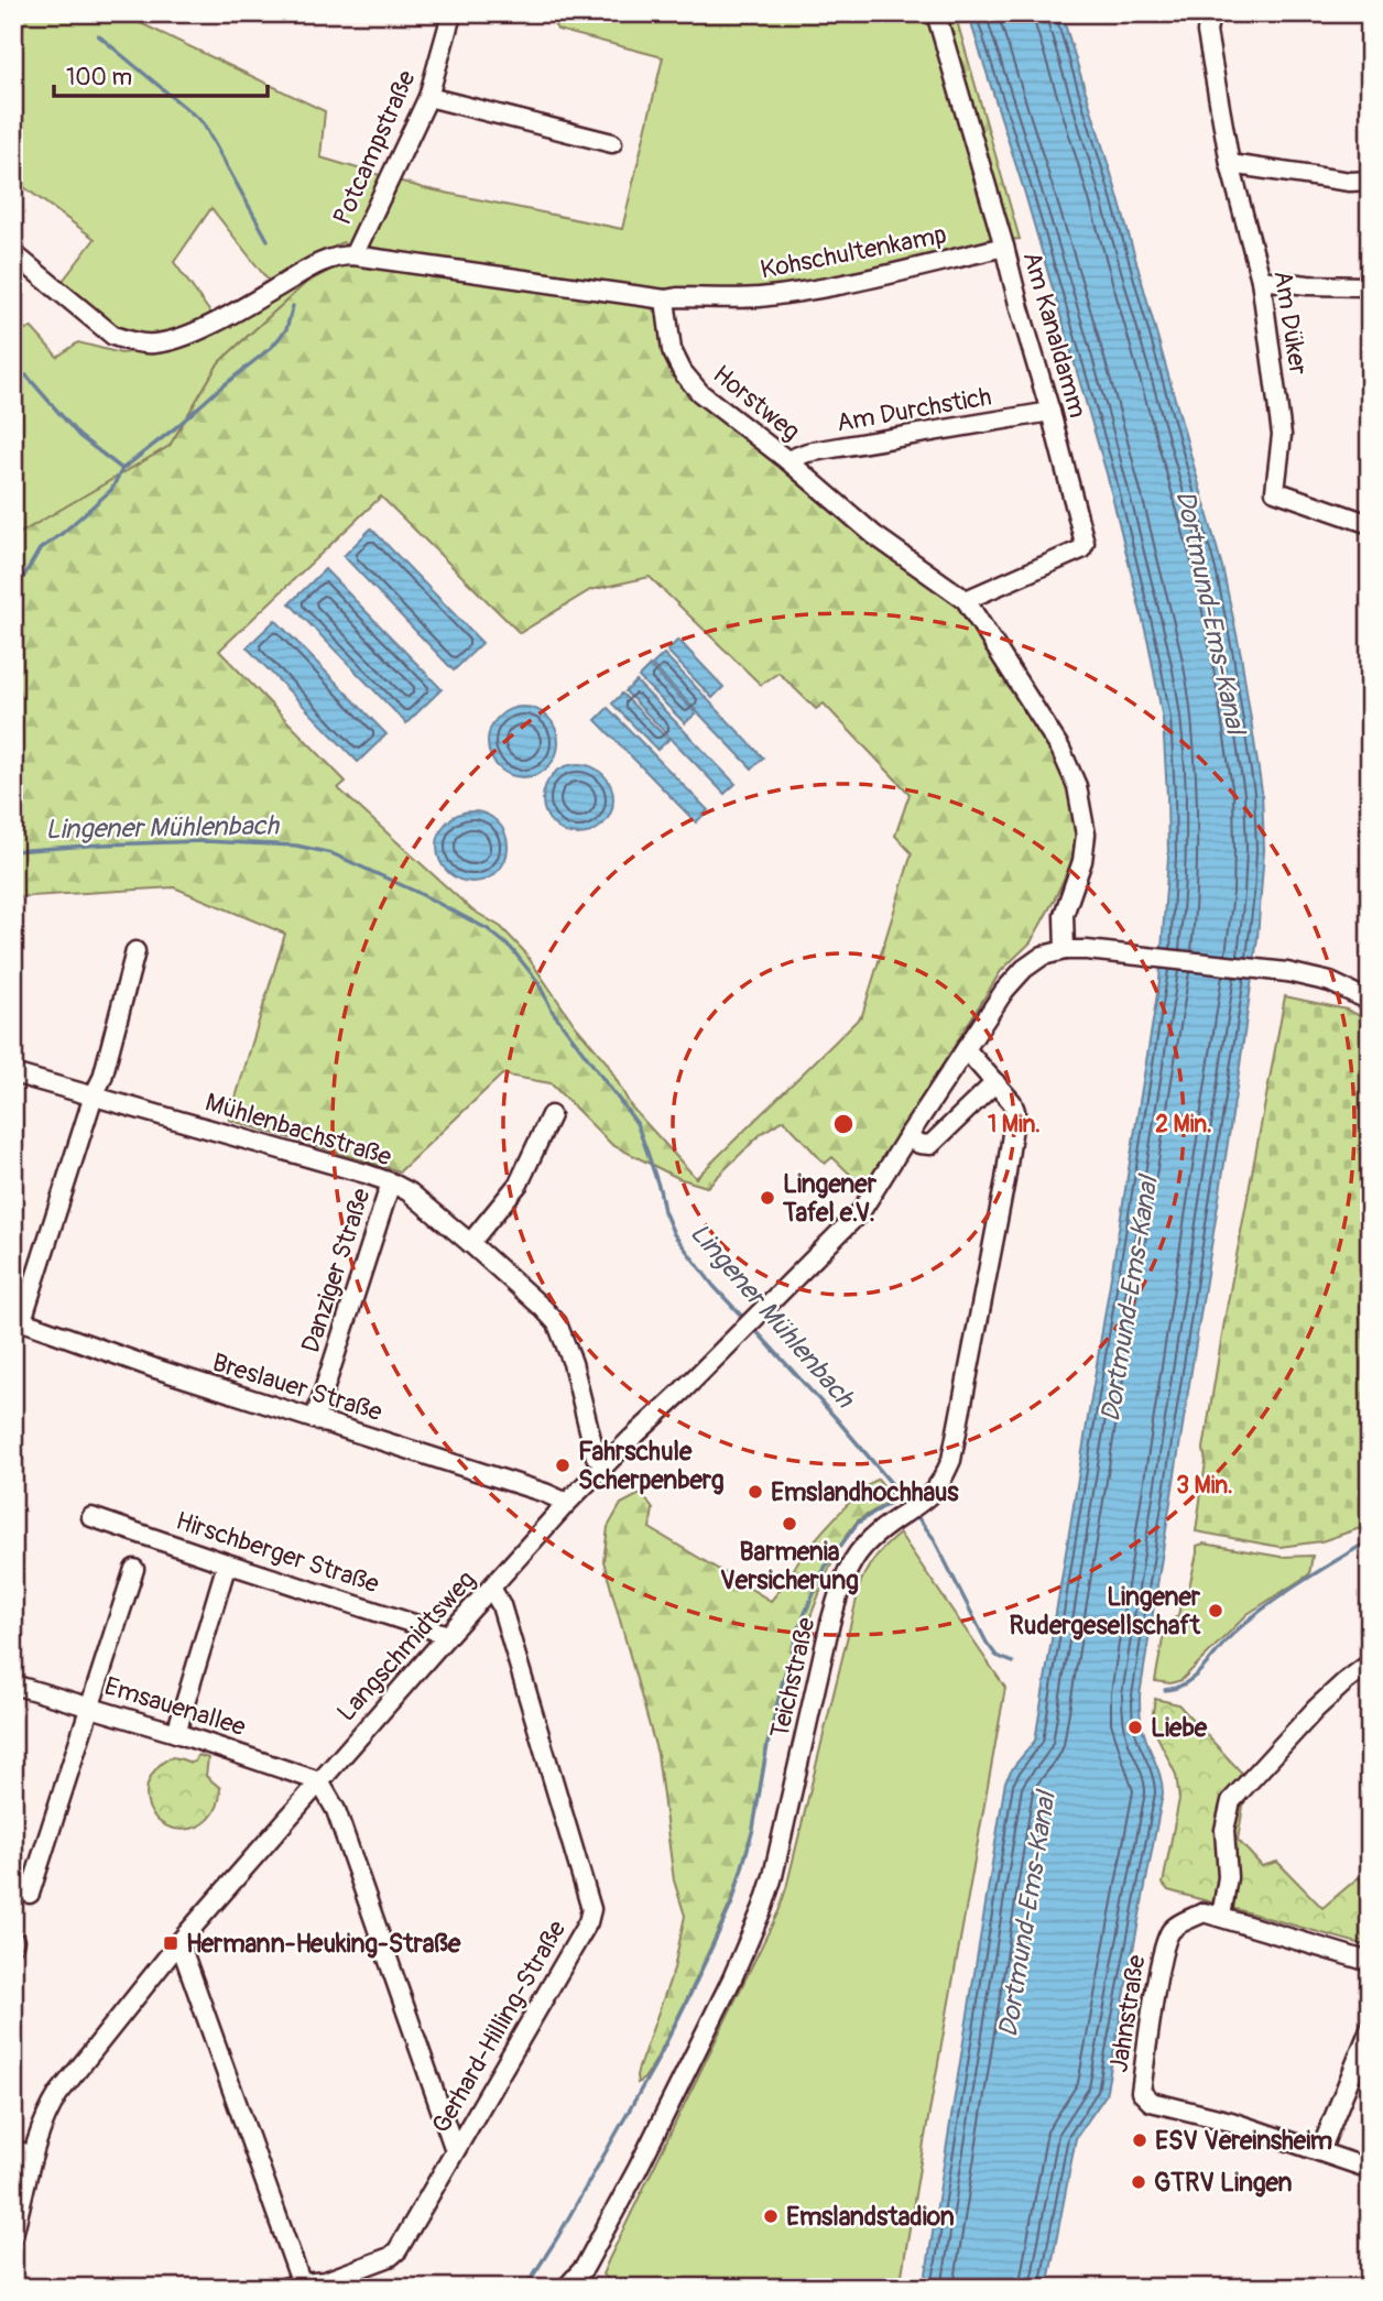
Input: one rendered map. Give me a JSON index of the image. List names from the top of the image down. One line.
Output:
{"streets":{"street":["Potcampstraße","Kohschultenkamp","Am Düker","Am Kanaldamm","Horstweg","Am Durchstich","Mühlenbachstraße","Danziger Straße","Breslauer Straße","Hirschberger Straße","Langschmidtsweg","Teichstraße","Emsauenallee","Jahnstraße","Gerhard-Hilling-Straße"]},"crossings":[["Kohschultenkamp","Am Kanaldamm"],["Kohschultenkamp","Horstweg"],["Am Kanaldamm","Horstweg"],["Am Kanaldamm","Am Durchstich"],["Horstweg","Am Durchstich"],["Horstweg","Langschmidtsweg"],["Mühlenbachstraße","Danziger Straße"],["Mühlenbachstraße","Langschmidtsweg"],["Danziger Straße","Breslauer Straße"],["Breslauer Straße","Langschmidtsweg"],["Hirschberger Straße","Langschmidtsweg"],["Langschmidtsweg","Teichstraße"],["Langschmidtsweg","Emsauenallee"],["Langschmidtsweg","Gerhard-Hilling-Straße"]],"water":["Dortmund-Ems-Kanal","Lingener Mühlenbach"],"places":{"other":["Lingener Tafel e.V.","Fahrschule Scherpenberg","Emslandhochhaus","Barmenia Versicherung","Lingener Rudergesellschaft","Liebe","ESV Vereinsheim","GTRV Lingen","Emslandstadion"],"transit":["Hermann-Heuking-Straße"]},"scale_bar":"100 m","rings":["1 Min.","2 Min.","3 Min."]}
